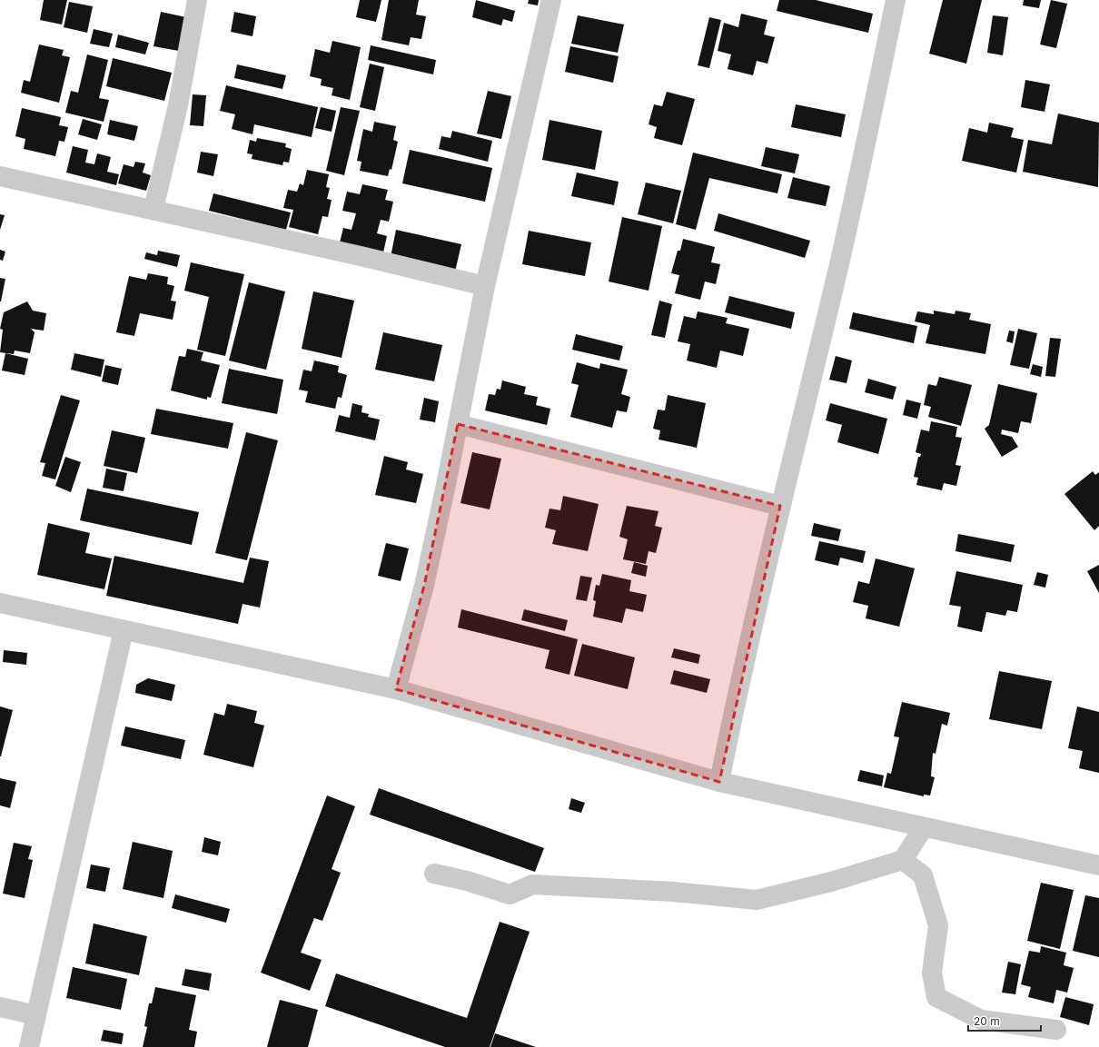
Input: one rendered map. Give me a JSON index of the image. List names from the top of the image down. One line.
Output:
{"scale_bar":"20 m"}
